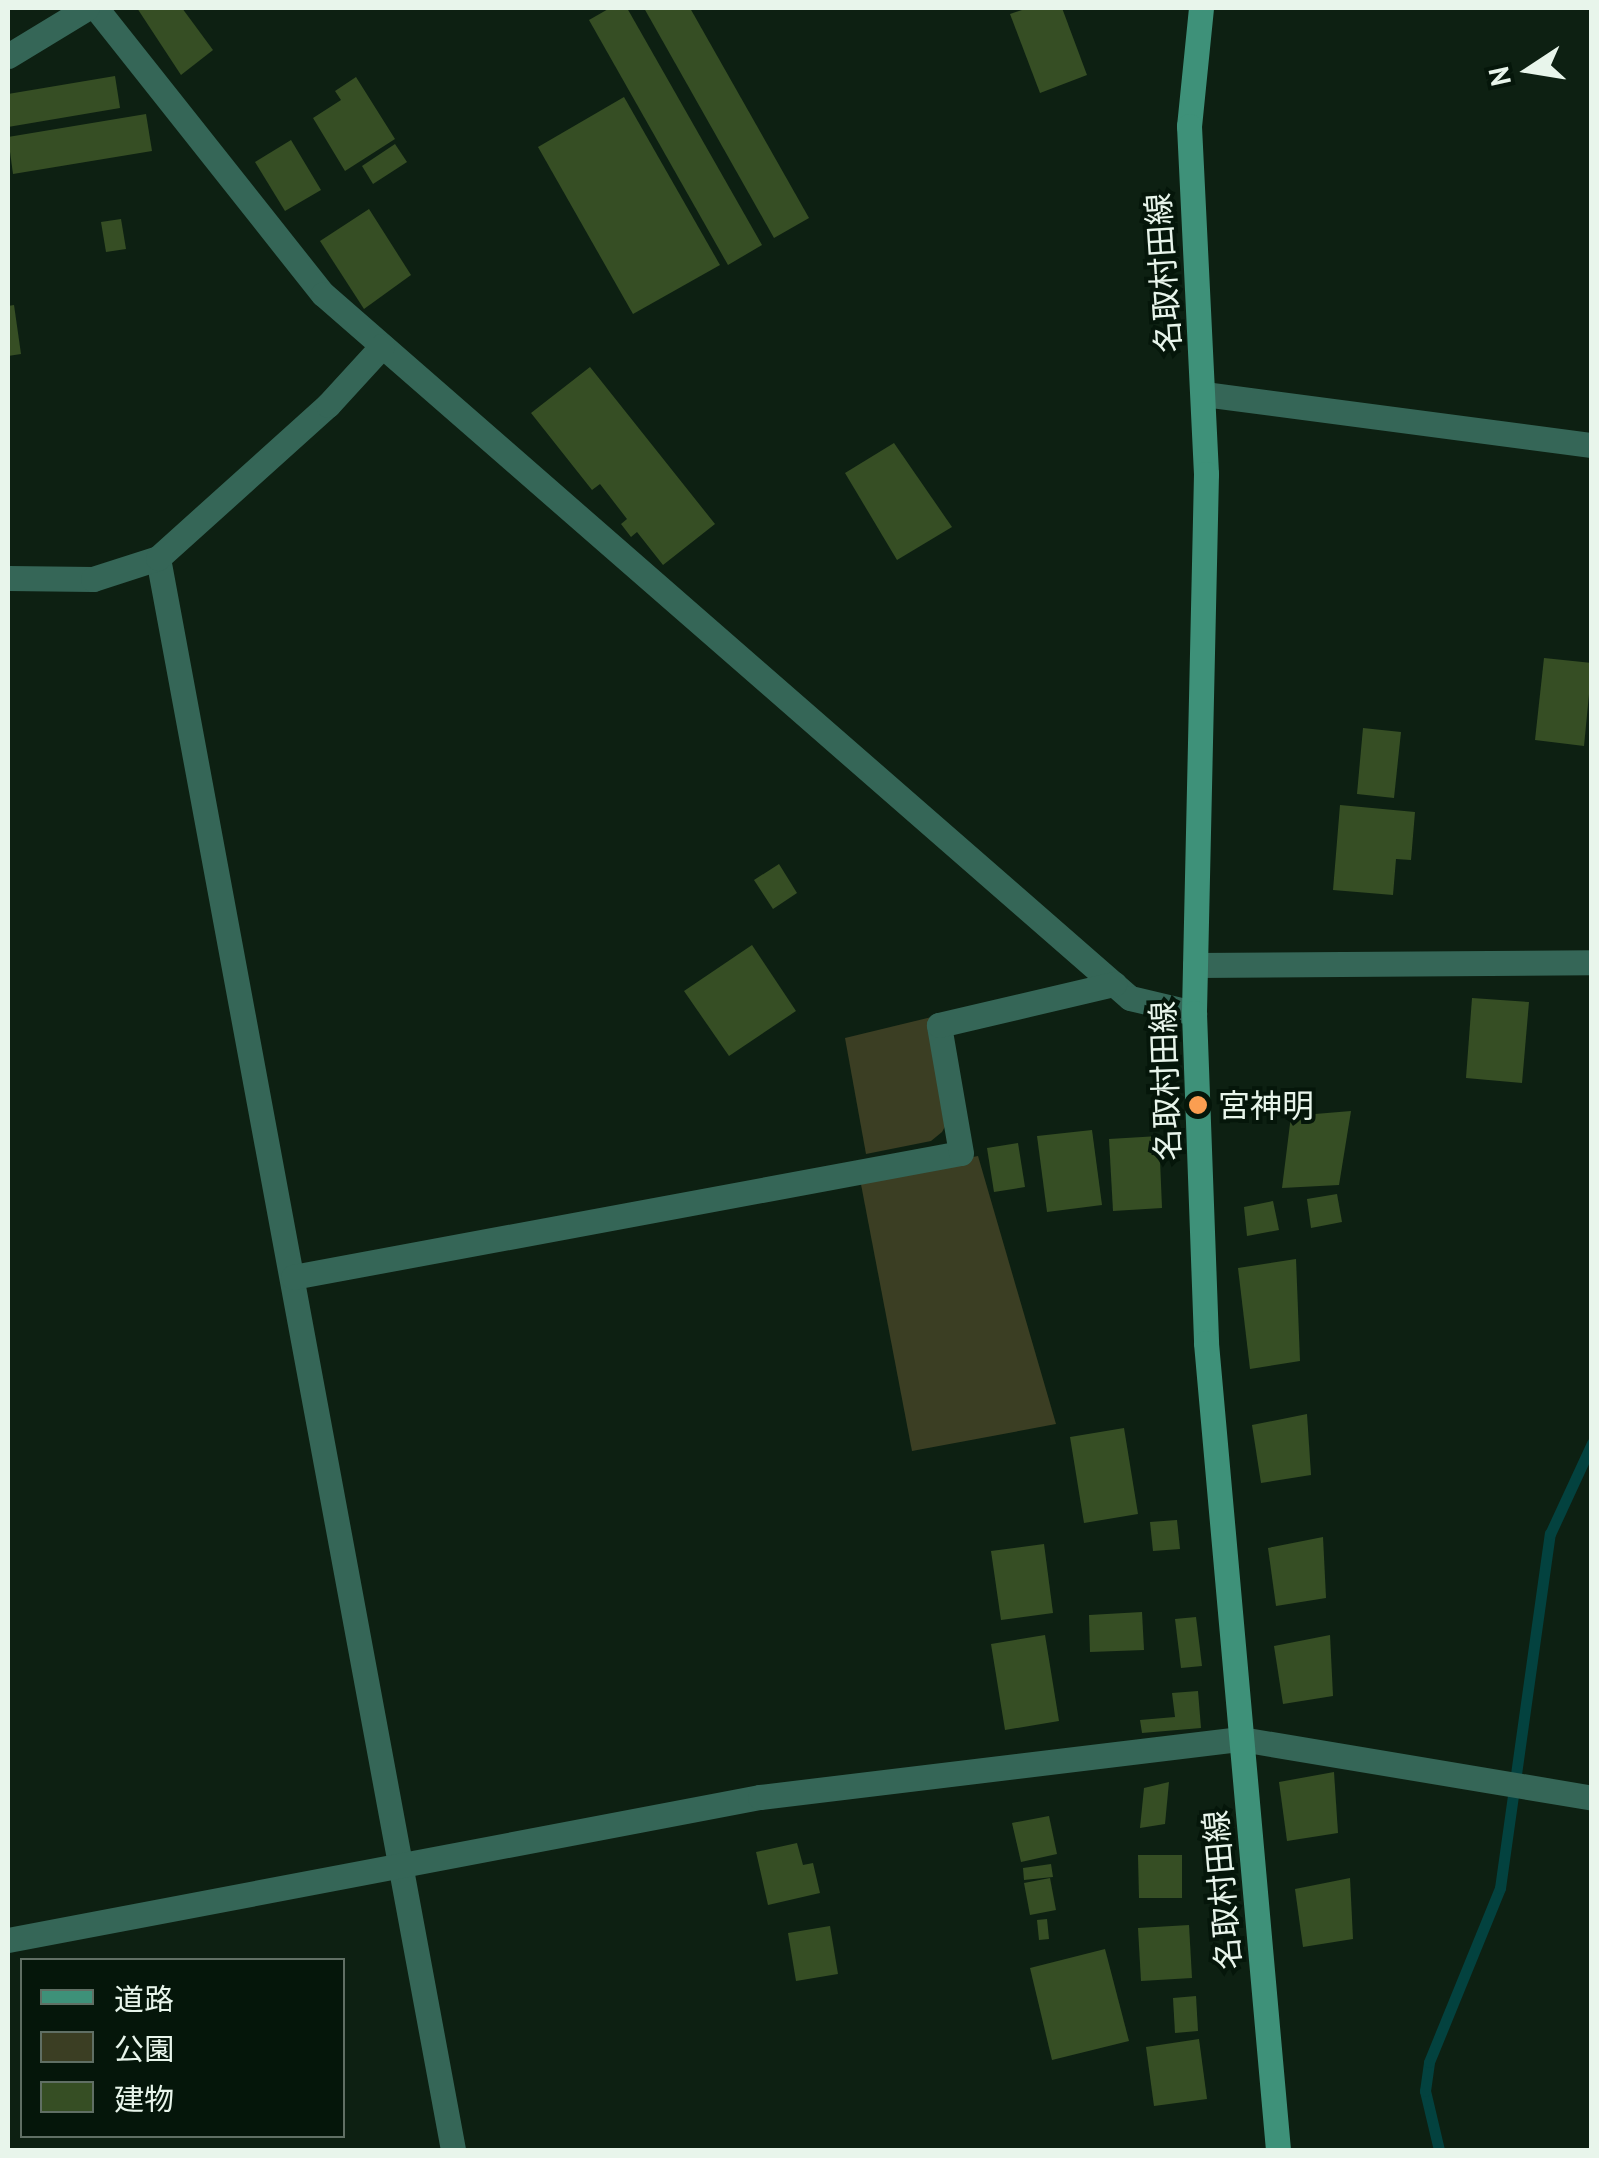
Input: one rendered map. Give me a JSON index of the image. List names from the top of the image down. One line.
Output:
{"streets":{"main road":["名取村田線"]},"places":["宮神明"],"legend":["道路","公園","建物"],"north":"left"}
